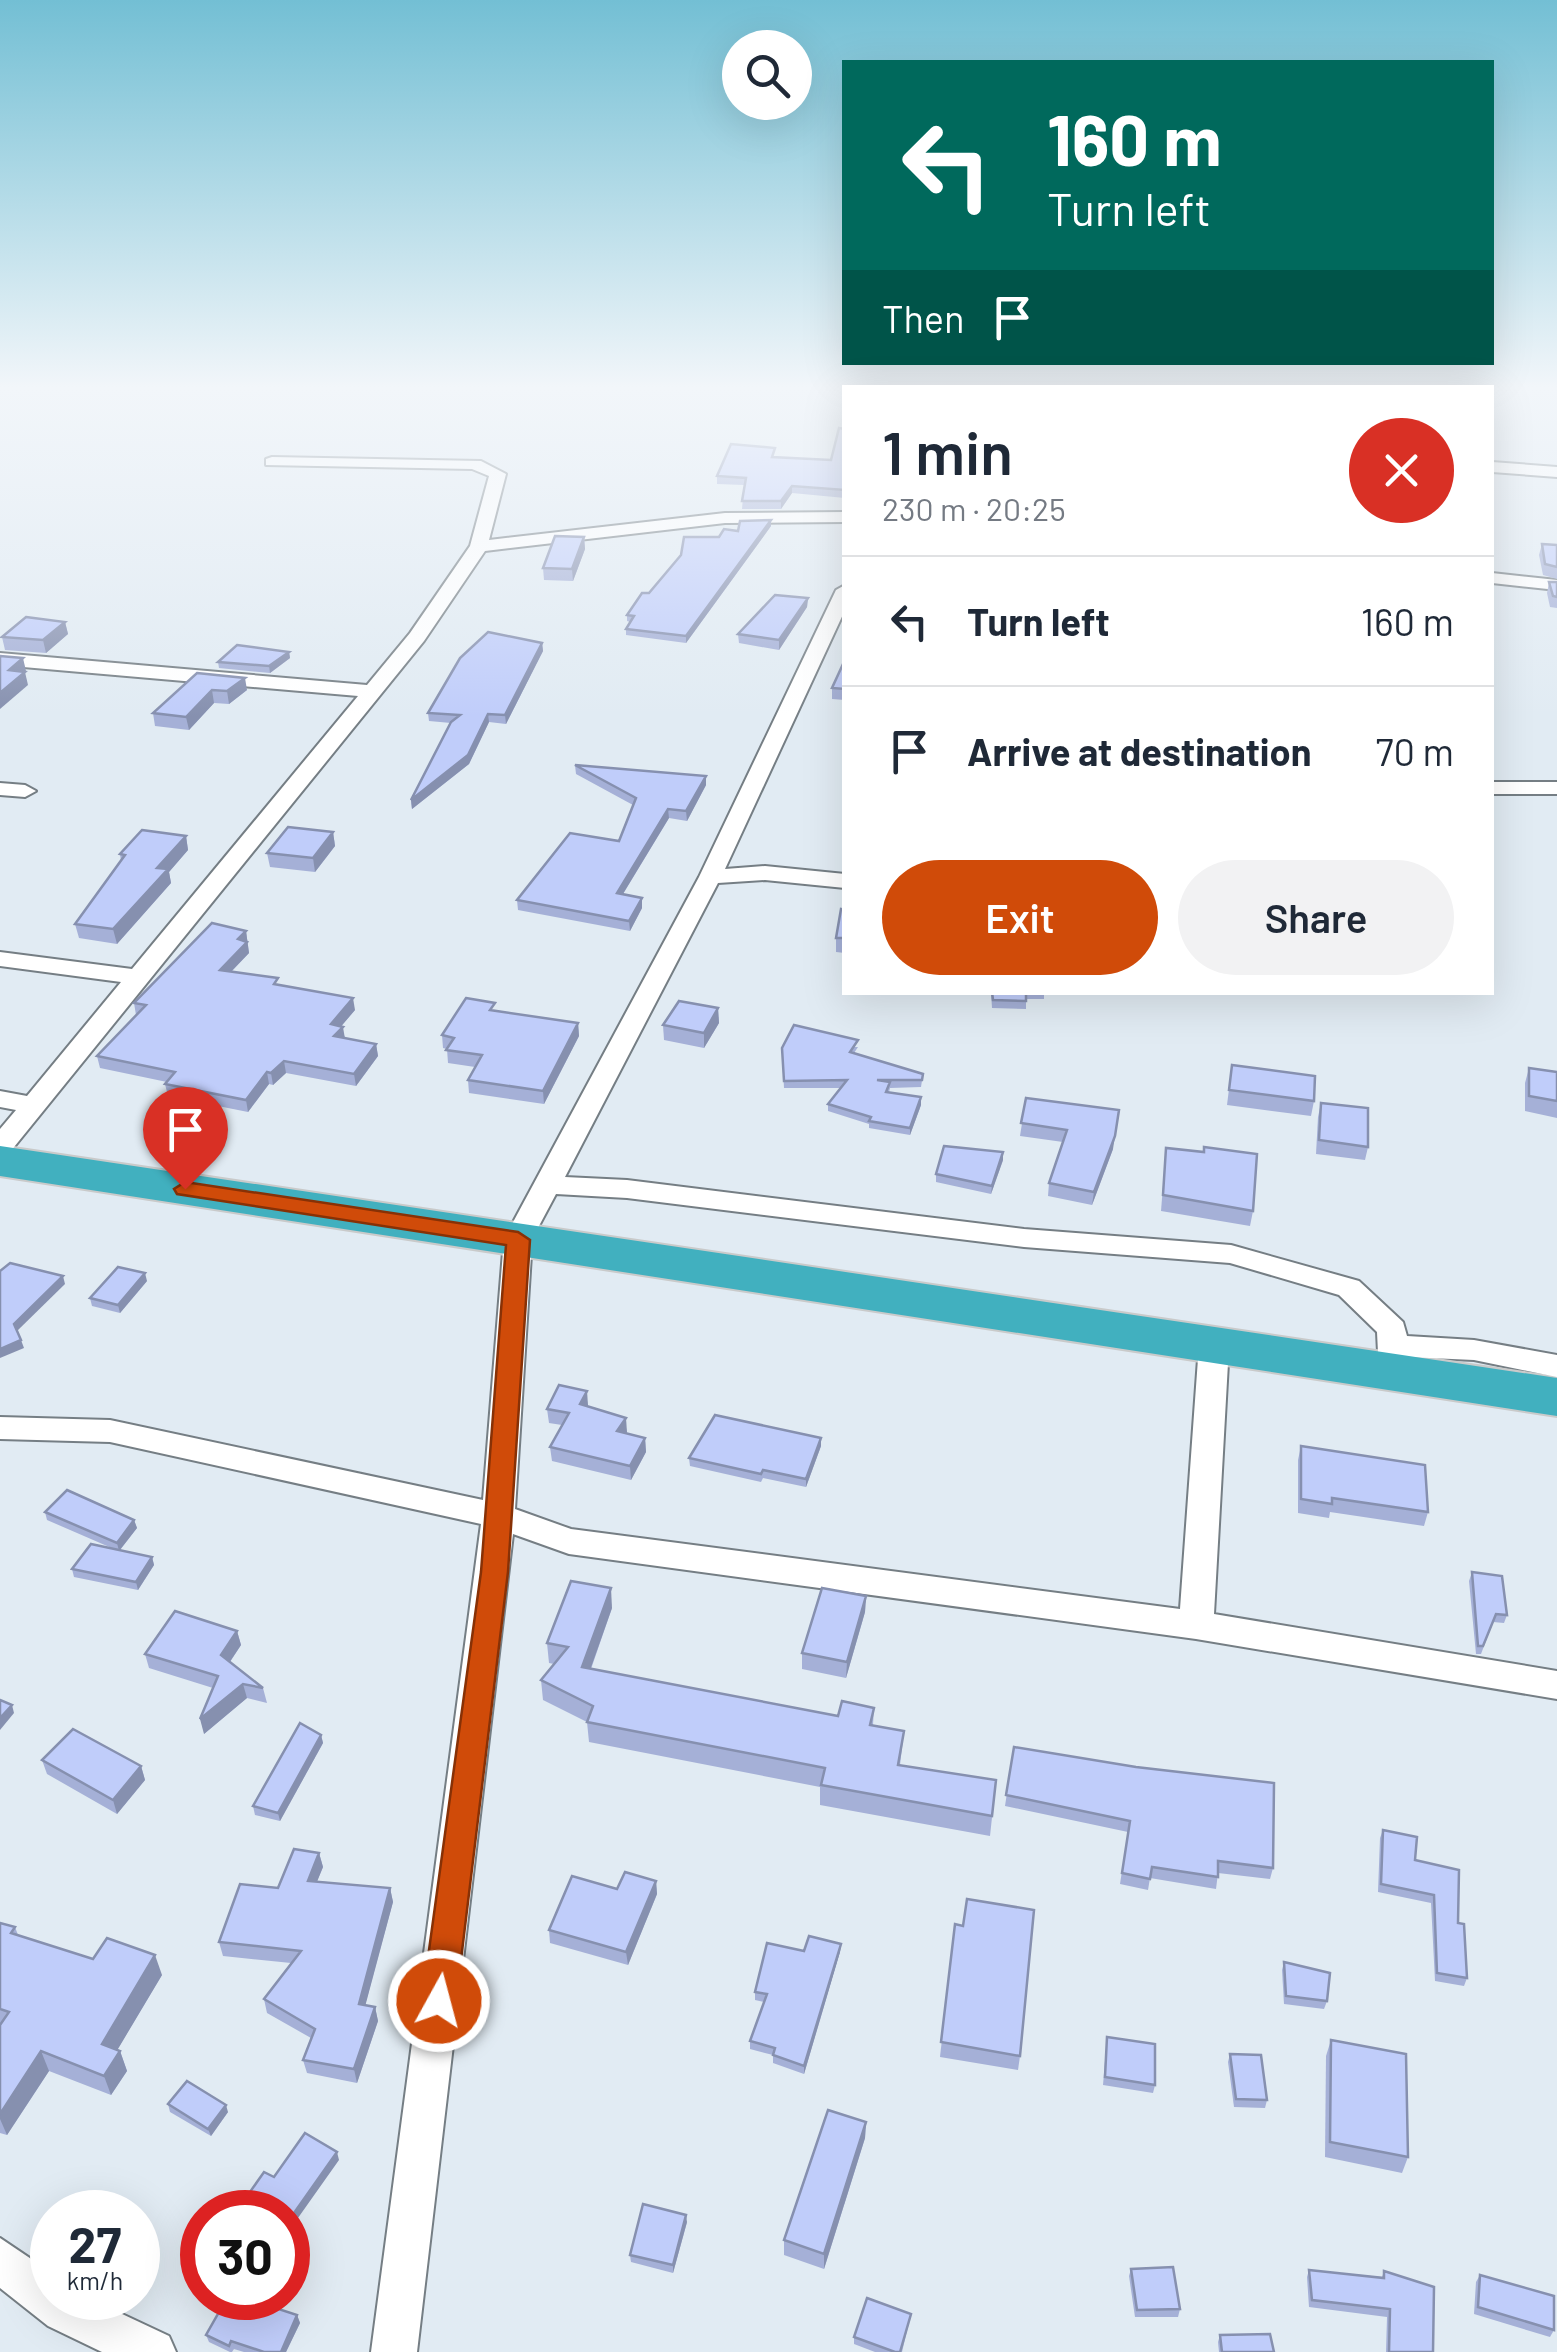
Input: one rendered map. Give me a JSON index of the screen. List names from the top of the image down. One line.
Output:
{"page":{"turn":["160 m","Turn left"],"then":"Then","heading":["1 min","230 m · 20:25"],"list":[{"name":"Turn left","value":"160 m"},{"name":"Arrive at destination","value":"70 m"}],"buttons":["Exit","Share"],"speed":"27 km/h","limit":"30"}}
